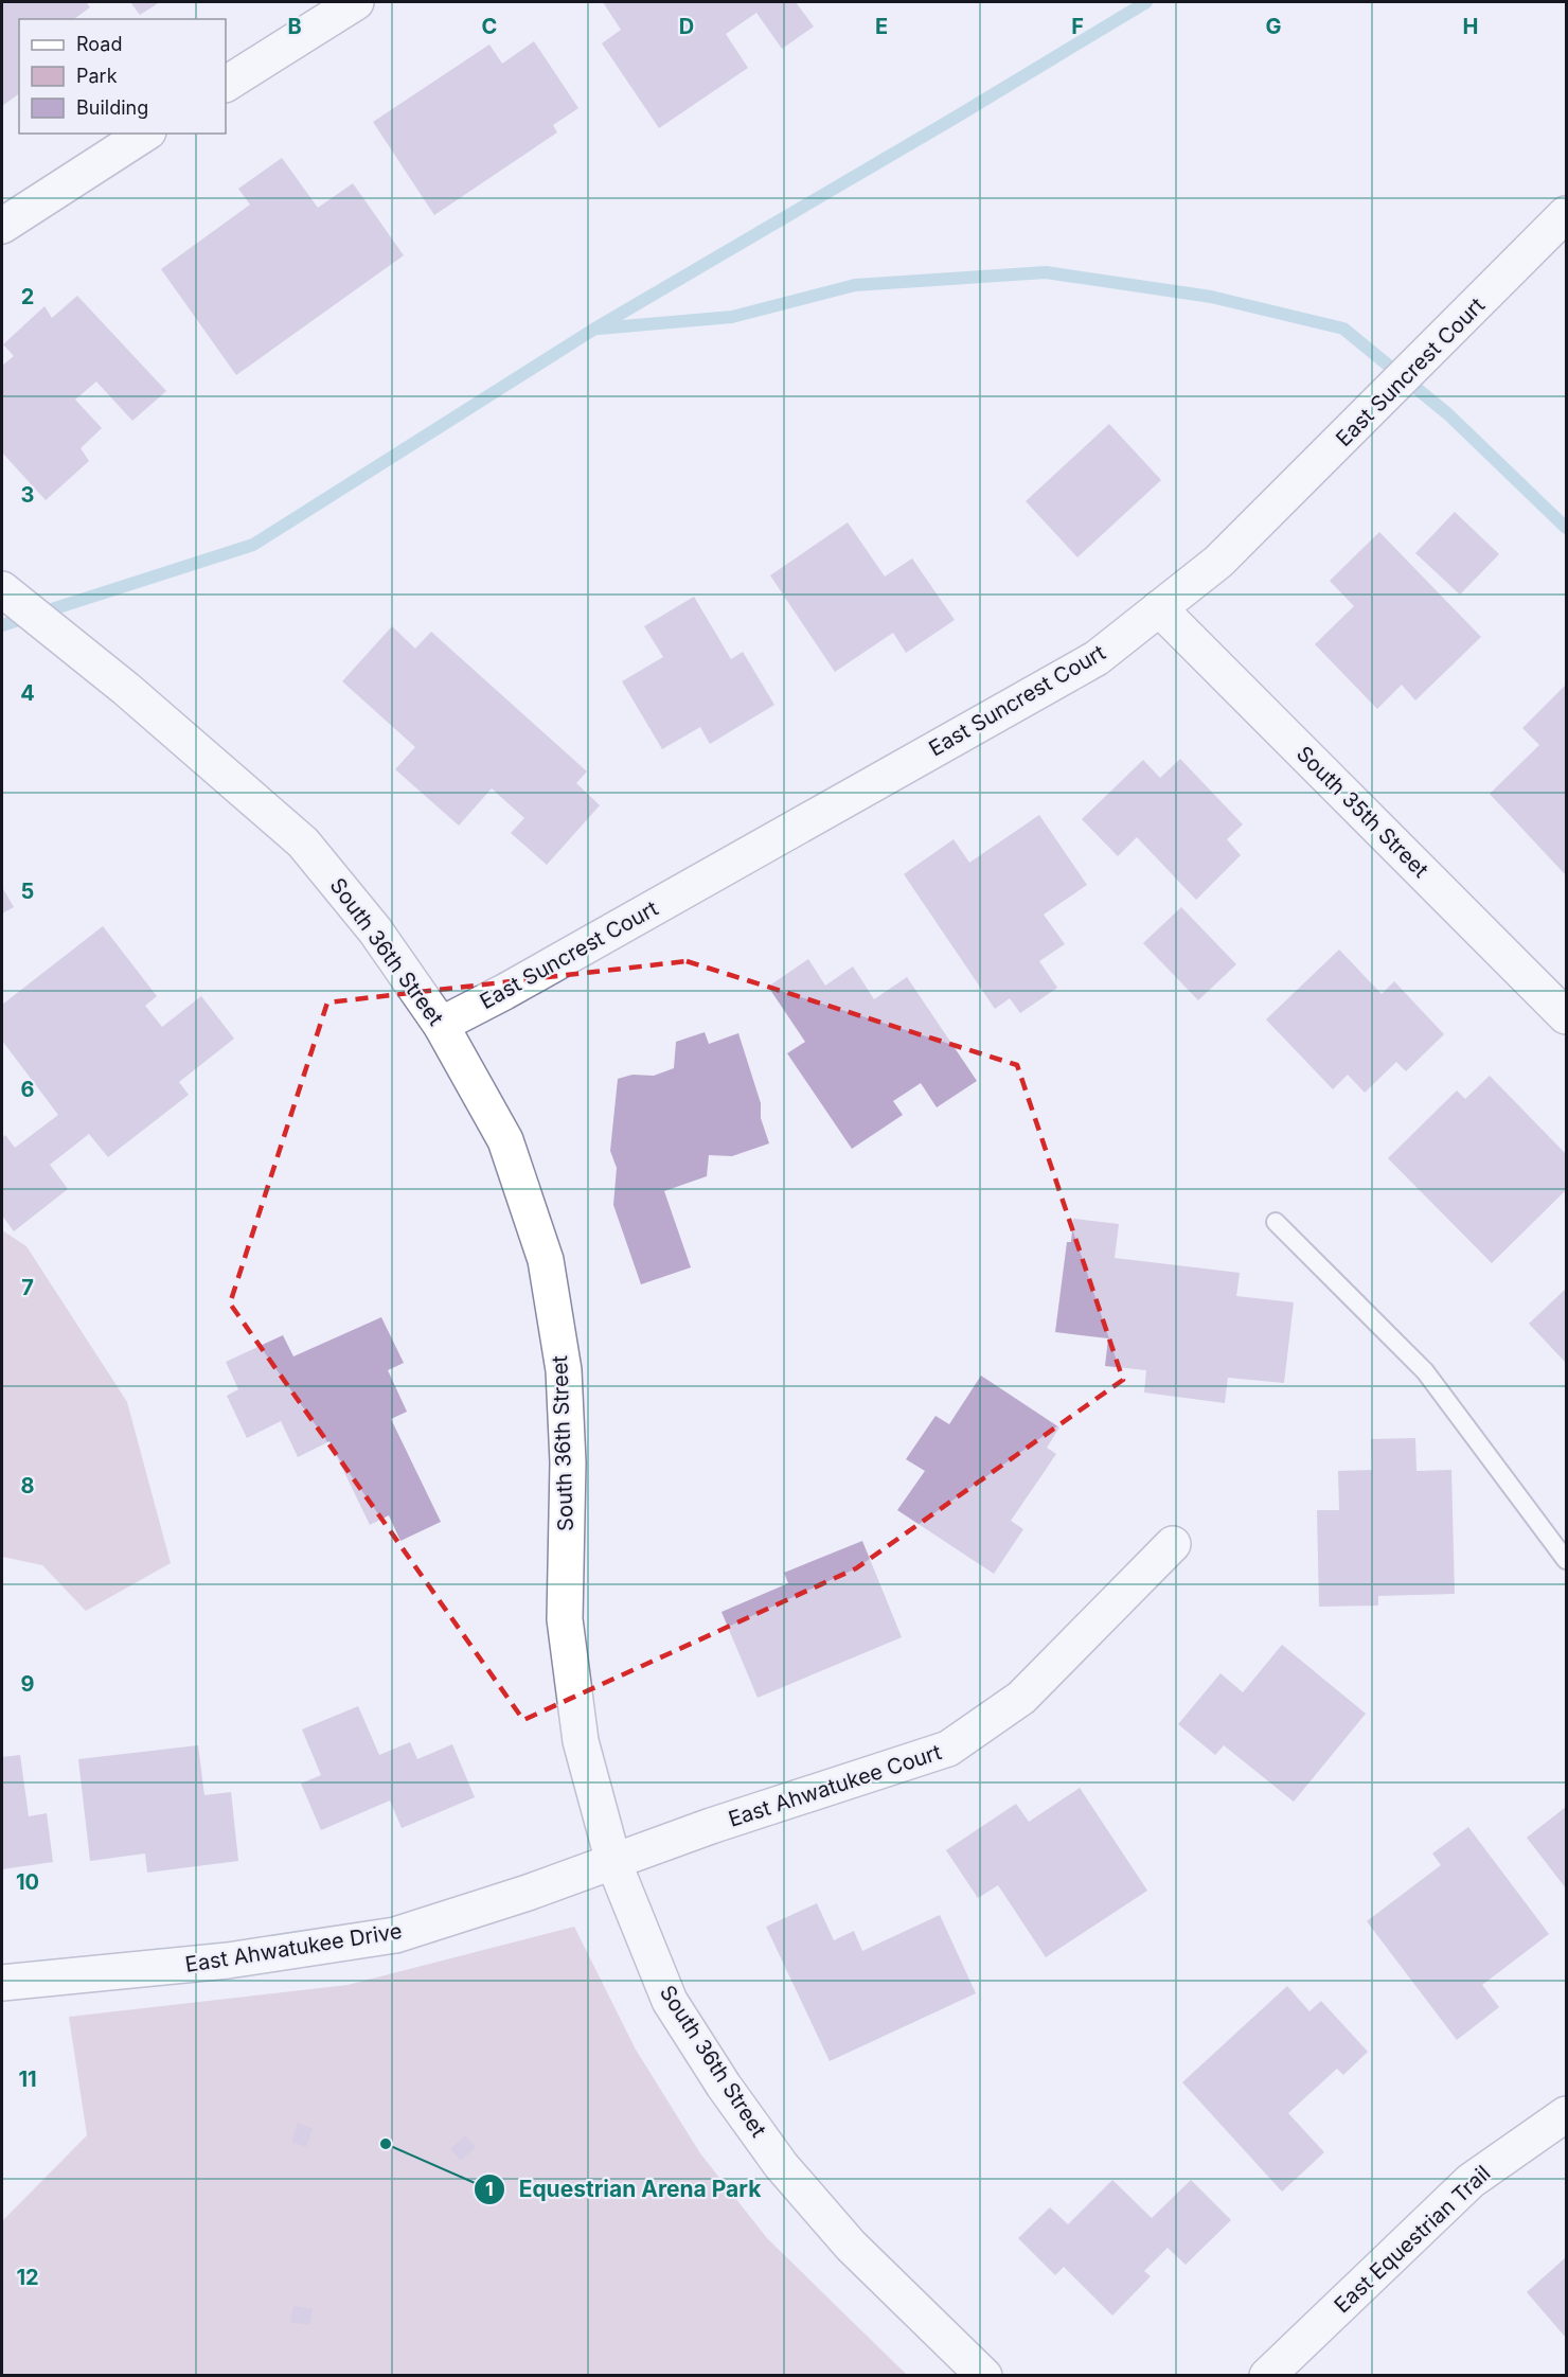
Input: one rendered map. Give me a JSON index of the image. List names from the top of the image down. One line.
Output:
{"streets":{"street":["East Suncrest Court","South 35th Street","South 36th Street","East Ahwatukee Court","East Ahwatukee Drive","East Equestrian Trail"]},"crossings":[["East Suncrest Court","South 35th Street"],["East Suncrest Court","South 36th Street"],["South 36th Street","East Ahwatukee Court"],["South 36th Street","East Ahwatukee Drive"],["East Ahwatukee Court","East Ahwatukee Drive"]],"places":["Equestrian Arena Park"],"legend":["Road","Park","Building"],"grid":{"columns":["B","C","D","E","F","G","H"],"rows":["2","3","4","5","6","7","8","9","10","11","12"]}}
